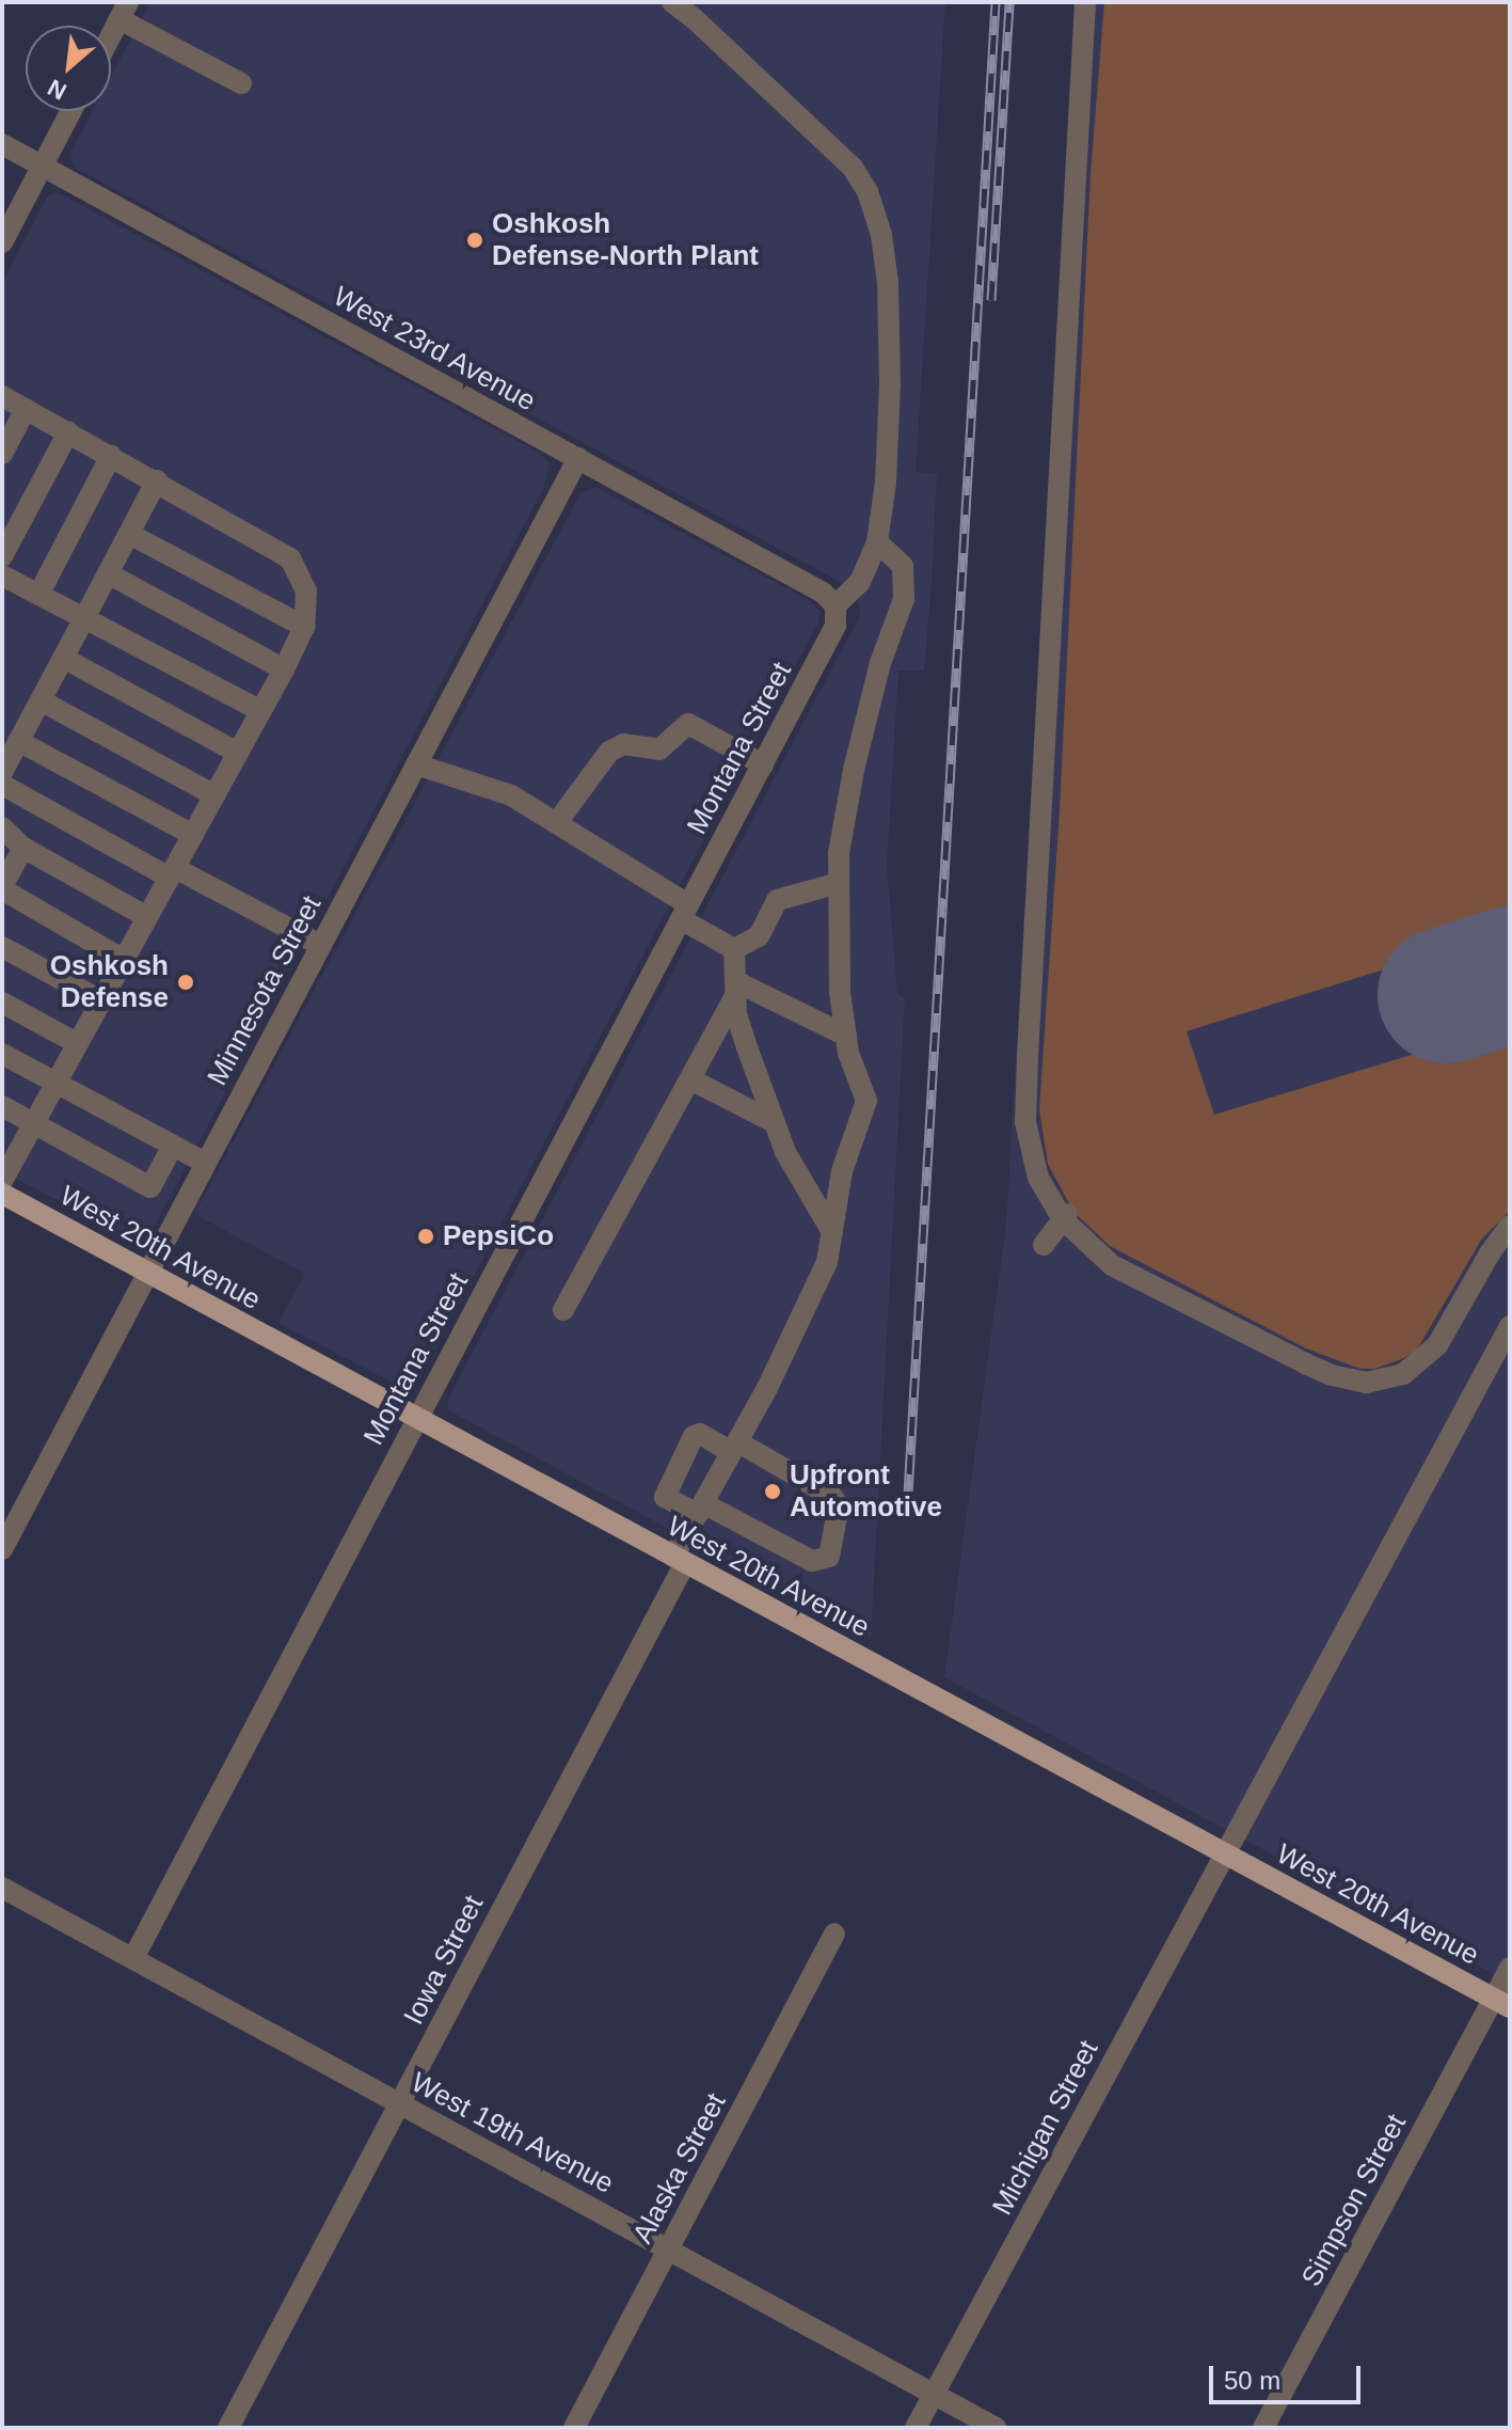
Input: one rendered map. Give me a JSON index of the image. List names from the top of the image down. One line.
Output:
{"streets":{"main road":["West 20th Avenue"],"street":["West 23rd Avenue","Montana Street","Minnesota Street","Iowa Street","Michigan Street","West 19th Avenue","Alaska Street","Simpson Street"]},"crossings":[["West 23rd Avenue","Montana Street"],["West 23rd Avenue","Minnesota Street"],["Montana Street","West 20th Avenue"],["Montana Street","West 19th Avenue"],["Minnesota Street","West 20th Avenue"],["West 20th Avenue","Iowa Street"],["West 20th Avenue","Michigan Street"],["West 20th Avenue","Simpson Street"],["Iowa Street","West 19th Avenue"],["Michigan Street","West 19th Avenue"],["West 19th Avenue","Alaska Street"]],"places":["Oshkosh Defense-North Plant","Oshkosh Defense","PepsiCo","Upfront Automotive"],"scale_bar":"50 m","north":"bottom left"}
